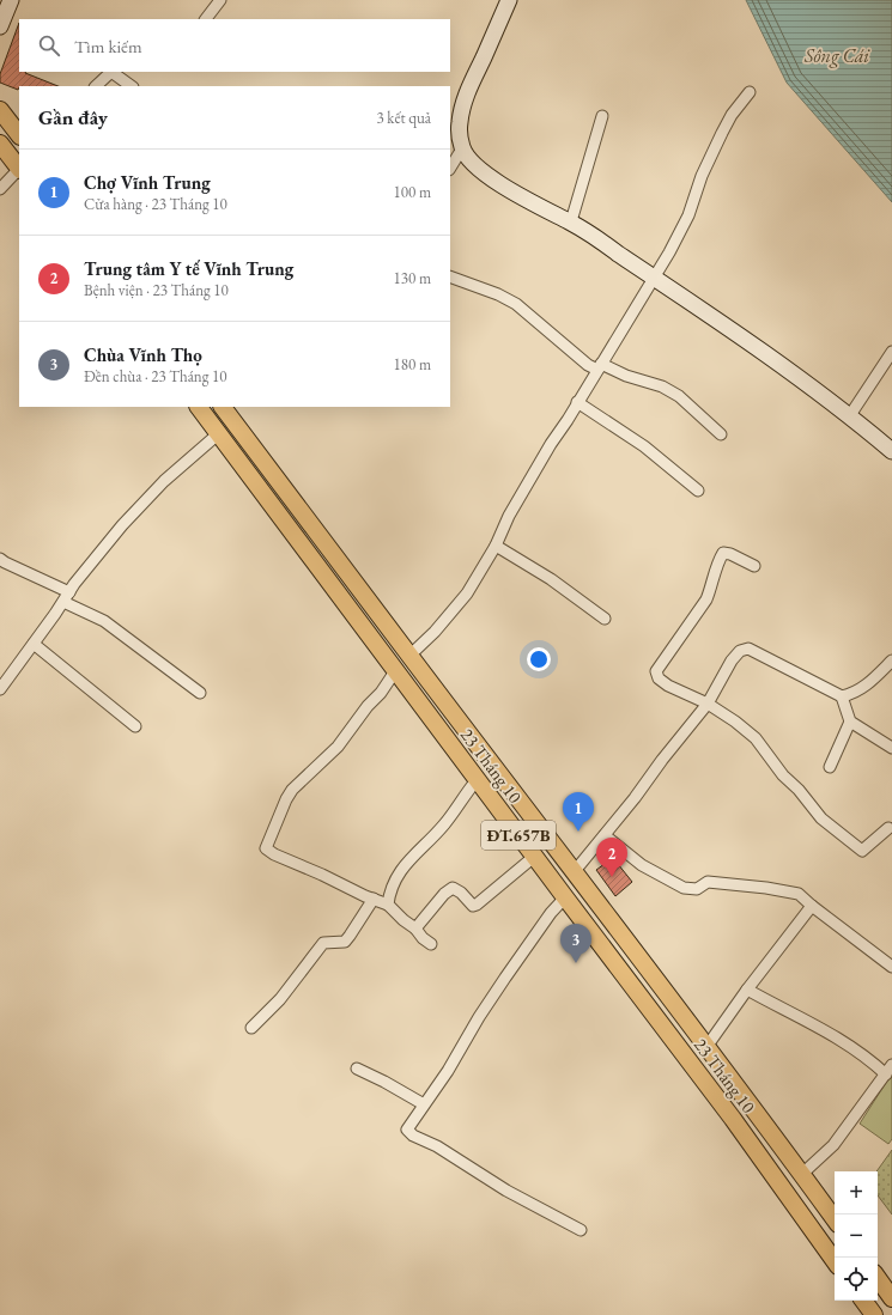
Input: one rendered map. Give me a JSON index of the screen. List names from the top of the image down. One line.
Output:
{"streets":{"main road":["23 Tháng 10","ĐT.657B"]},"water":["Sông Cái"],"page":{"search":"Tìm kiếm","heading":["Gần đây","3 kết quả"],"list":[{"mark":"1","name":"Chợ Vĩnh Trung","note":"Cửa hàng · 23 Tháng 10","value":"100 m"},{"mark":"2","name":"Trung tâm Y tế Vĩnh Trung","note":"Bệnh viện · 23 Tháng 10","value":"130 m"},{"mark":"3","name":"Chùa Vĩnh Thọ","note":"Đền chùa · 23 Tháng 10","value":"180 m"}],"pins":["1","2","3"],"map_buttons":["+","−"]}}
